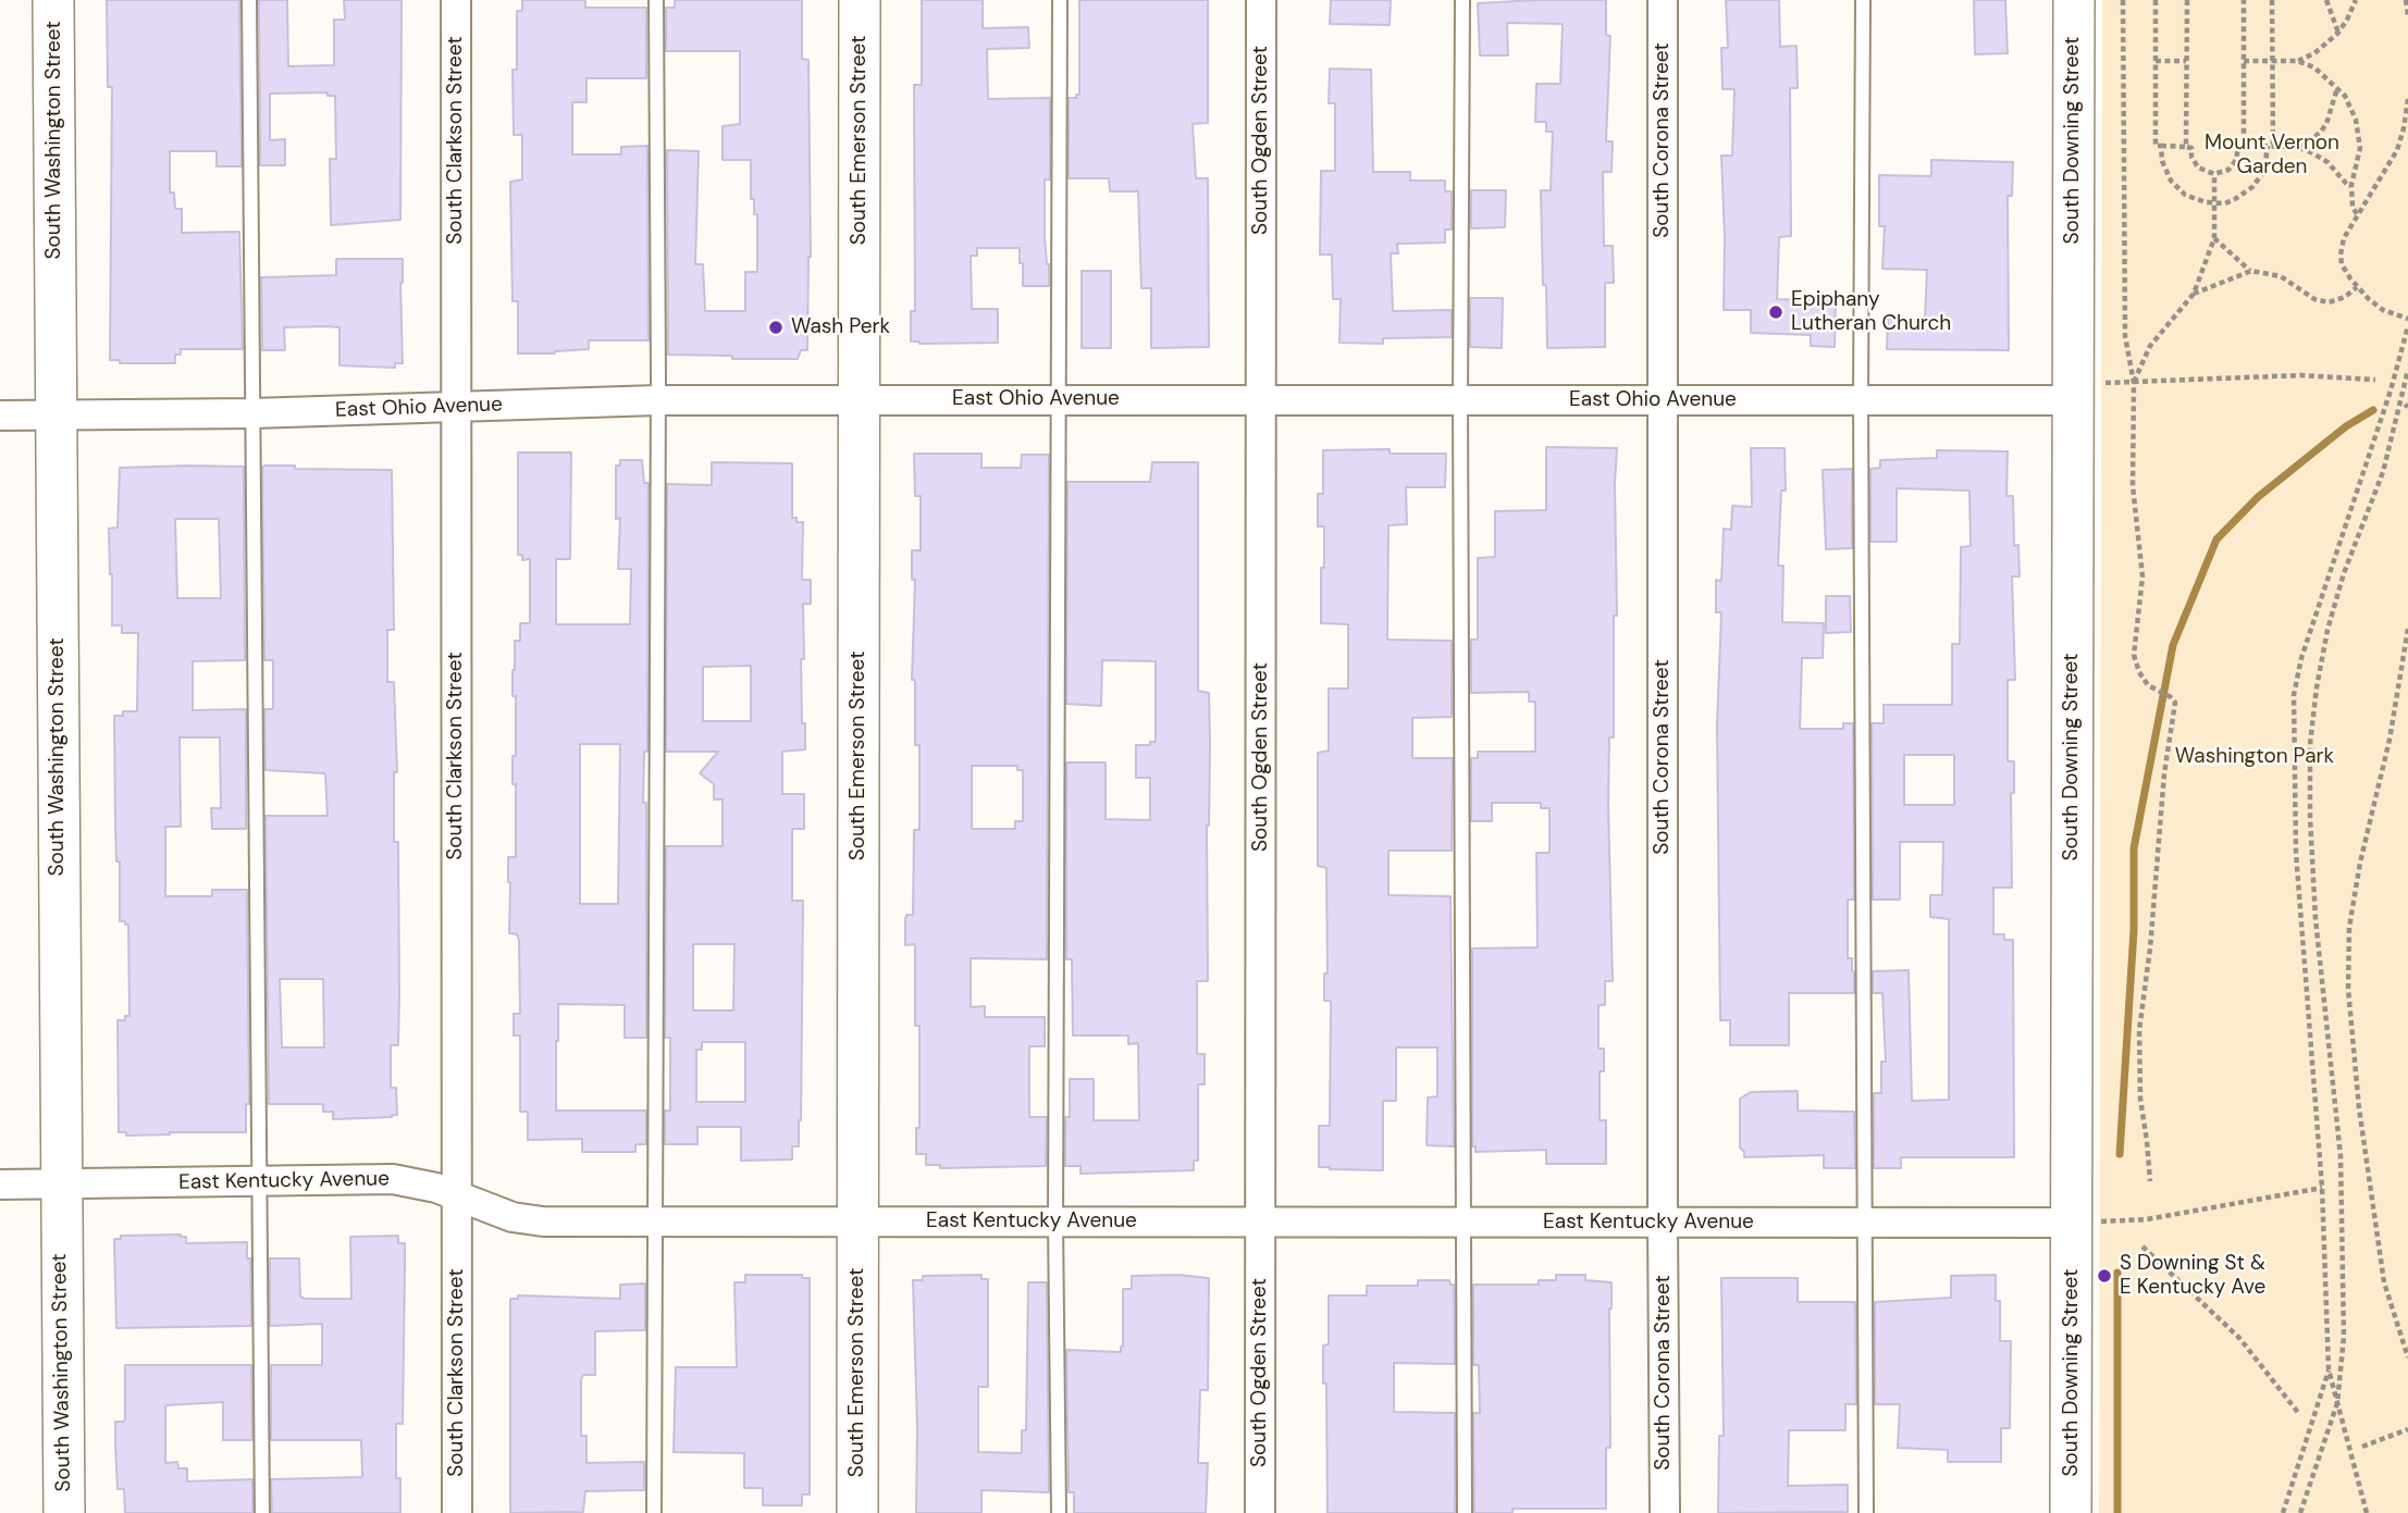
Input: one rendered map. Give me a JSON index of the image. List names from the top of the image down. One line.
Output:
{"streets":{"street":["South Washington Street","South Clarkson Street","South Emerson Street","South Ogden Street","South Corona Street","South Downing Street","East Ohio Avenue","East Kentucky Avenue"]},"crossings":[["South Washington Street","East Ohio Avenue"],["South Washington Street","East Kentucky Avenue"],["South Clarkson Street","East Ohio Avenue"],["South Clarkson Street","East Kentucky Avenue"],["South Emerson Street","East Ohio Avenue"],["South Emerson Street","East Kentucky Avenue"],["South Ogden Street","East Ohio Avenue"],["South Ogden Street","East Kentucky Avenue"],["South Corona Street","East Ohio Avenue"],["South Corona Street","East Kentucky Avenue"],["South Downing Street","East Ohio Avenue"],["South Downing Street","East Kentucky Avenue"]],"parks":["Mount Vernon Garden","Washington Park"],"places":["Epiphany Lutheran Church","Wash Perk","S Downing St & E Kentucky Ave"]}
